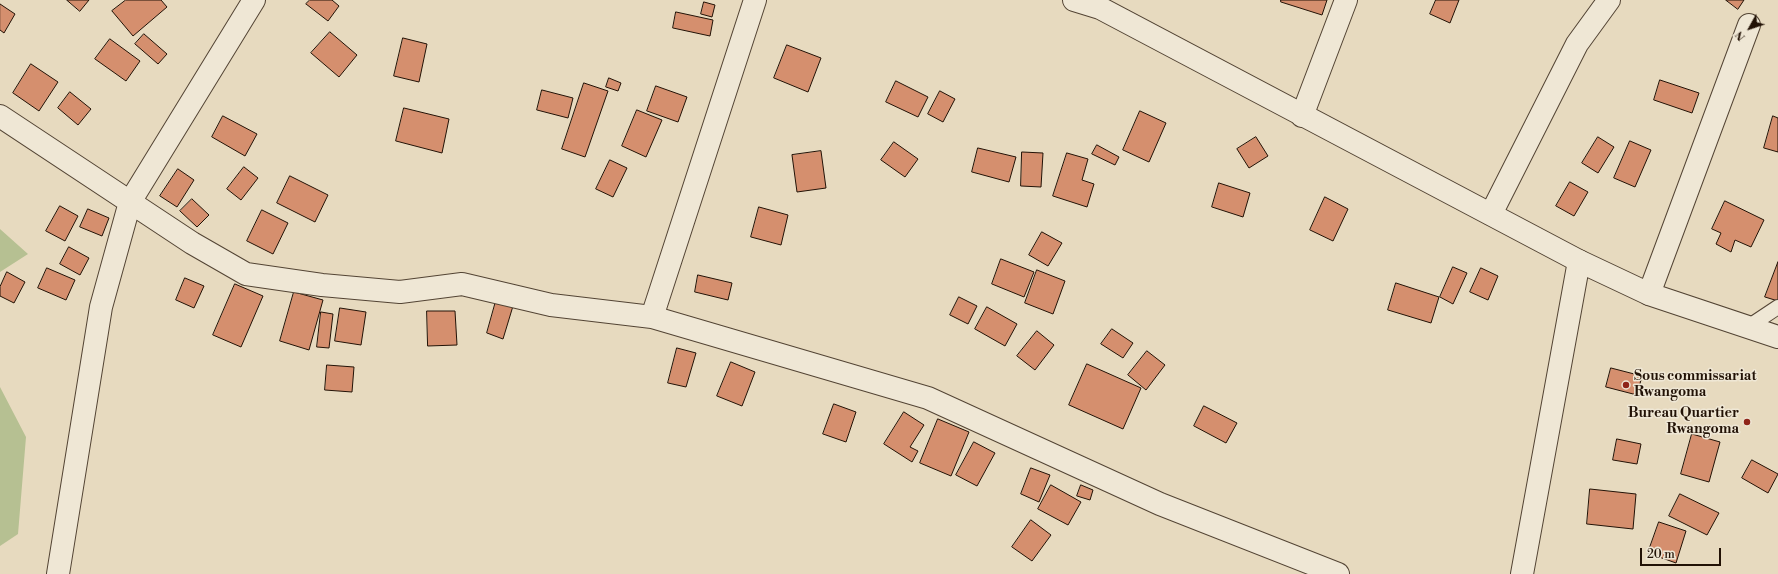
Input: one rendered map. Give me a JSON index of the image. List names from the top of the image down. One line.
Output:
{"places":["Sous commissariat Rwangoma","Bureau Quartier Rwangoma"],"scale_bar":"20 m","north":"bottom left"}
